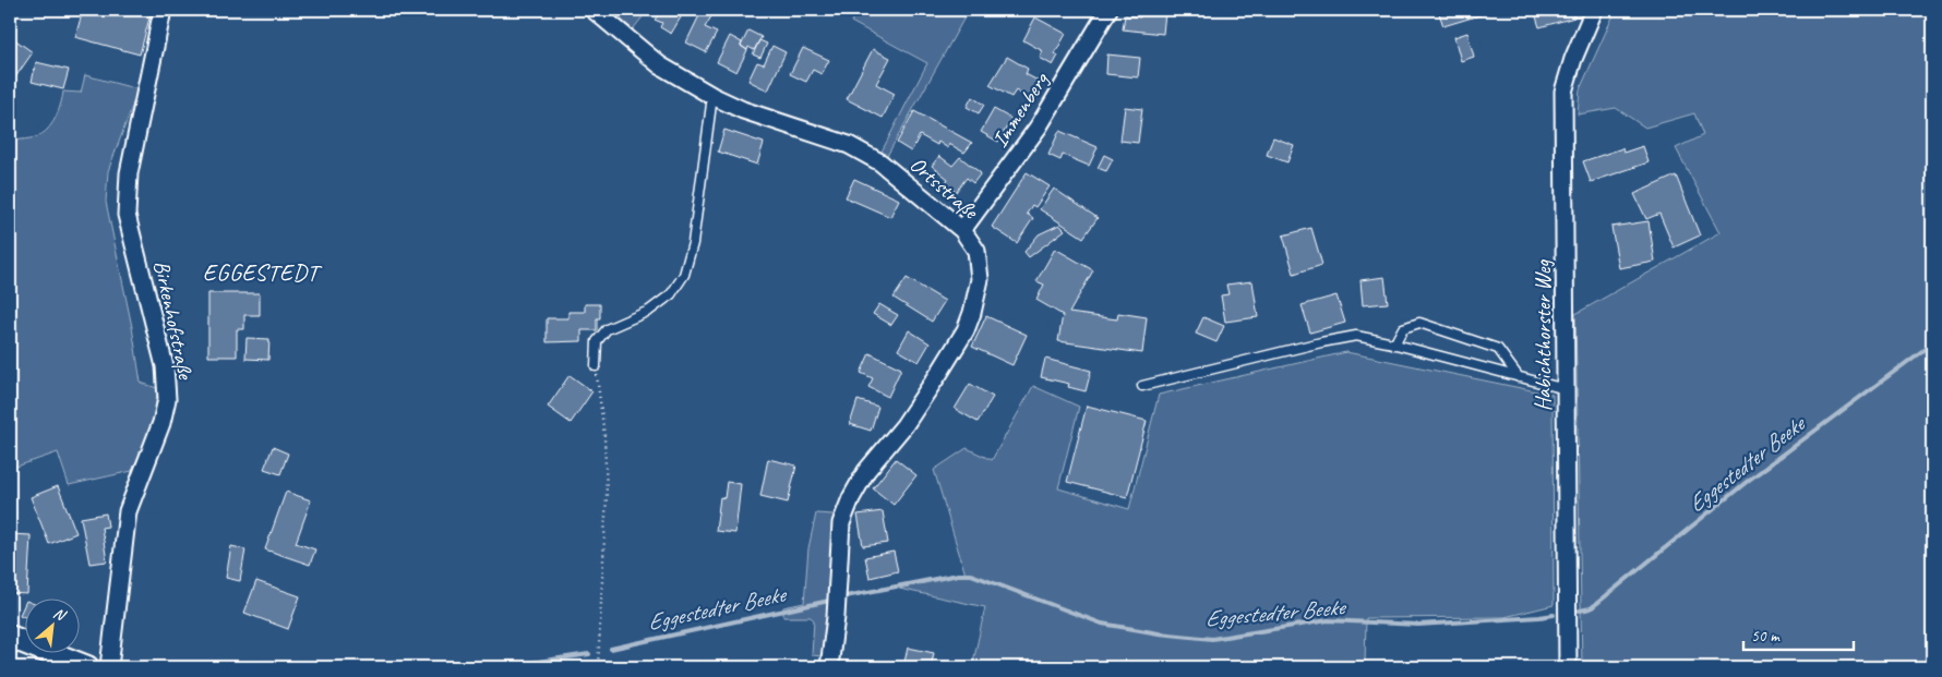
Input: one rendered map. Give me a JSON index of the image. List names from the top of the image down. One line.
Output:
{"streets":{"street":["Immenberg","Ortsstraße","Birkenhofstraße","Habichthorster Weg"]},"crossings":[["Immenberg","Ortsstraße"]],"districts":["EGGESTEDT"],"water":["Eggestedter Beeke"],"scale_bar":"50 m","north":"top right"}
